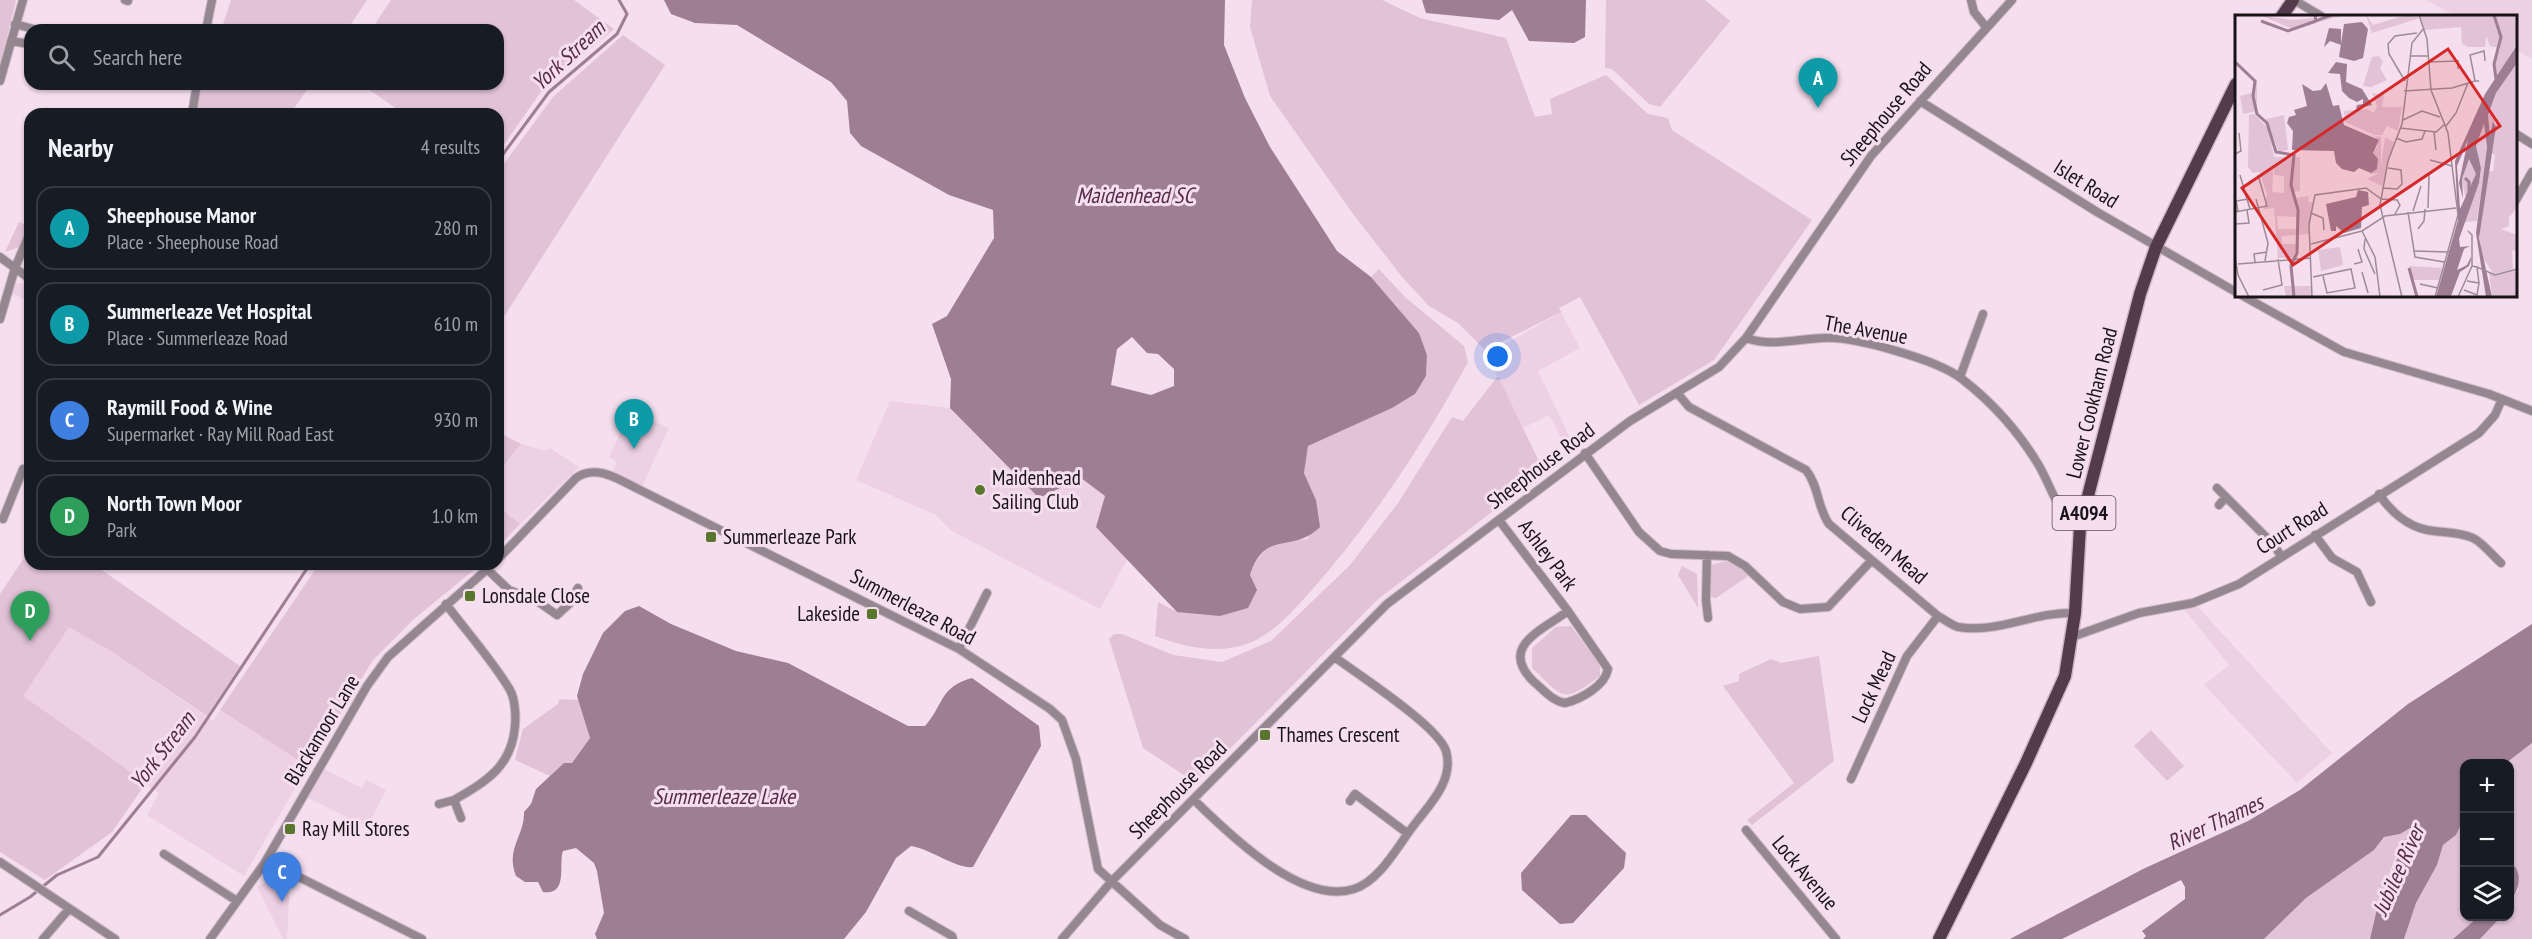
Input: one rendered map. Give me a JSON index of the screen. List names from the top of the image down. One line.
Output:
{"streets":{"main road":["Lower Cookham Road","A4094"],"street":["Sheephouse Road","Islet Road","The Avenue","Court Road","Cliveden Mead","Ashley Park","Summerleaze Road","Lock Mead","Blackamoor Lane","Lock Avenue"]},"crossings":[["Sheephouse Road","Islet Road"],["Sheephouse Road","The Avenue"],["Sheephouse Road","Cliveden Mead"],["Sheephouse Road","Ashley Park"],["Sheephouse Road","Summerleaze Road"],["Islet Road","Lower Cookham Road"],["The Avenue","Lower Cookham Road"],["Lower Cookham Road","Court Road"],["Lower Cookham Road","Cliveden Mead"],["Cliveden Mead","Lock Mead"]],"water":["York Stream","Maidenhead SC","Summerleaze Lake","River Thames","Jubilee River"],"places":{"other":["Maidenhead Sailing Club"],"transit":["Summerleaze Park","Lonsdale Close","Lakeside","Thames Crescent","Ray Mill Stores"]},"page":{"search":"Search here","pins":["A","B","D","C"],"heading":["Nearby","4 results"],"list":[{"mark":"A","name":"Sheephouse Manor","note":"Place · Sheephouse Road","value":"280 m"},{"mark":"B","name":"Summerleaze Vet Hospital","note":"Place · Summerleaze Road","value":"610 m"},{"mark":"C","name":"Raymill Food & Wine","note":"Supermarket · Ray Mill Road East","value":"930 m"},{"mark":"D","name":"North Town Moor","note":"Park","value":"1.0 km"}],"map_buttons":["+","−"]}}
